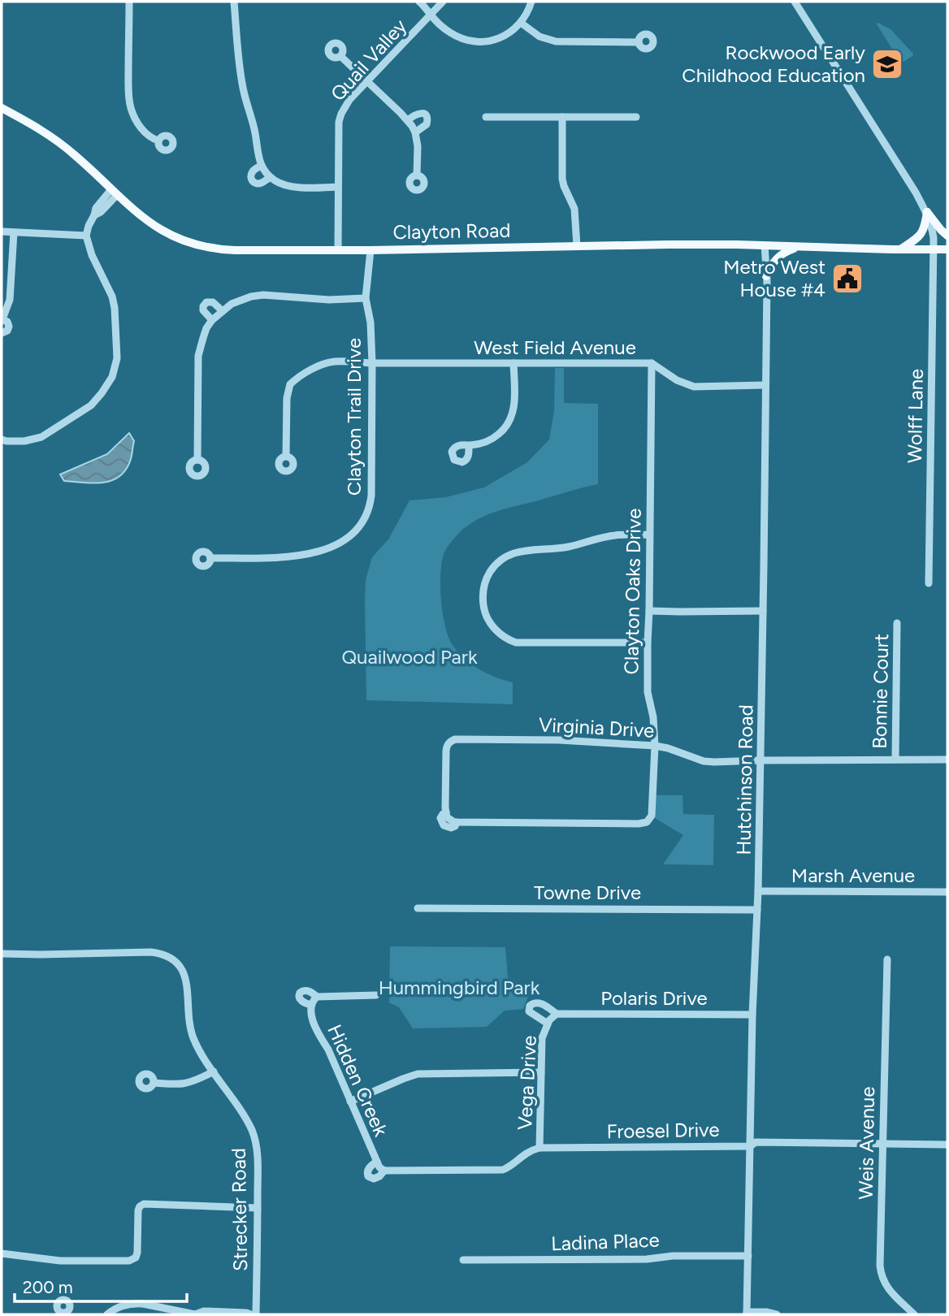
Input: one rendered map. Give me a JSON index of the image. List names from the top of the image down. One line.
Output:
{"streets":{"main road":["Clayton Road"],"street":["Quail Valley","West Field Avenue","Wolff Lane","Clayton Trail Drive","Clayton Oaks Drive","Bonnie Court","Virginia Drive","Hutchinson Road","Marsh Avenue","Towne Drive","Polaris Drive","Hidden Creek","Vega Drive","Froesel Drive","Weis Avenue","Strecker Road","Ladina Place"]},"crossings":[["Quail Valley","Clayton Road"],["Clayton Road","Wolff Lane"],["Clayton Road","Clayton Trail Drive"],["Clayton Road","Hutchinson Road"],["West Field Avenue","Clayton Trail Drive"],["West Field Avenue","Clayton Oaks Drive"],["West Field Avenue","Hutchinson Road"],["Clayton Oaks Drive","Virginia Drive"],["Bonnie Court","Virginia Drive"],["Virginia Drive","Hutchinson Road"],["Hutchinson Road","Marsh Avenue"],["Hutchinson Road","Towne Drive"],["Hutchinson Road","Polaris Drive"],["Hutchinson Road","Froesel Drive"],["Hutchinson Road","Ladina Place"],["Polaris Drive","Vega Drive"],["Hidden Creek","Froesel Drive"],["Vega Drive","Froesel Drive"],["Froesel Drive","Weis Avenue"]],"parks":["Quailwood Park","Hummingbird Park"],"places":{"school or university":["Rockwood Early Childhood Education"],"public building":["Metro West House #4"]},"scale_bar":"200 m"}
